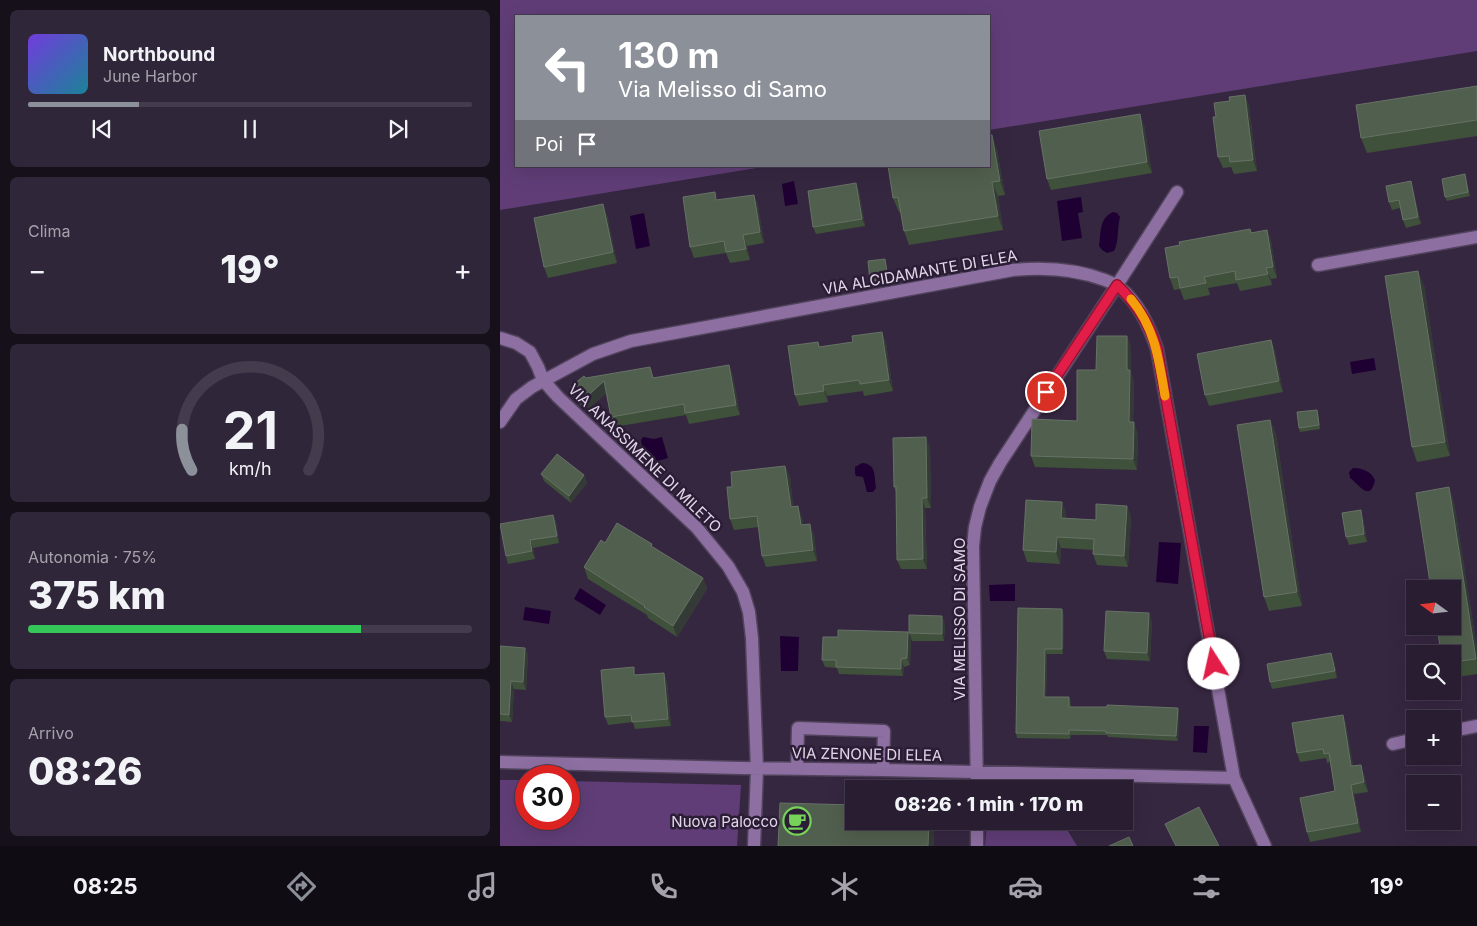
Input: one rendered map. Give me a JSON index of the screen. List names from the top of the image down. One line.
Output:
{"streets":{"street":["VIA ALCIDAMANTE DI ELEA","VIA ANASSIMENE DI MILETO","VIA MELISSO DI SAMO","VIA ZENONE DI ELEA"]},"crossings":[["VIA ALCIDAMANTE DI ELEA","VIA ANASSIMENE DI MILETO"],["VIA ALCIDAMANTE DI ELEA","VIA MELISSO DI SAMO"],["VIA ALCIDAMANTE DI ELEA","VIA ZENONE DI ELEA"],["VIA ANASSIMENE DI MILETO","VIA ZENONE DI ELEA"],["VIA MELISSO DI SAMO","VIA ZENONE DI ELEA"]],"places":{"cafe":["Nuova Palocco"]},"north":"left","page":{"turn":["130 m","Via Melisso di Samo"],"song":["Northbound","June Harbor"],"then":"Poi","tile":["Clima",["Autonomia · 75%","375 km"],["Arrivo","08:26"]],"heat":["−","19°","+"],"map_buttons":["+","−"],"limit":"30","trip":"08:26 · 1 min · 170 m","tabs":["08:25","19°"],"gauge":["21","km/h"]}}
